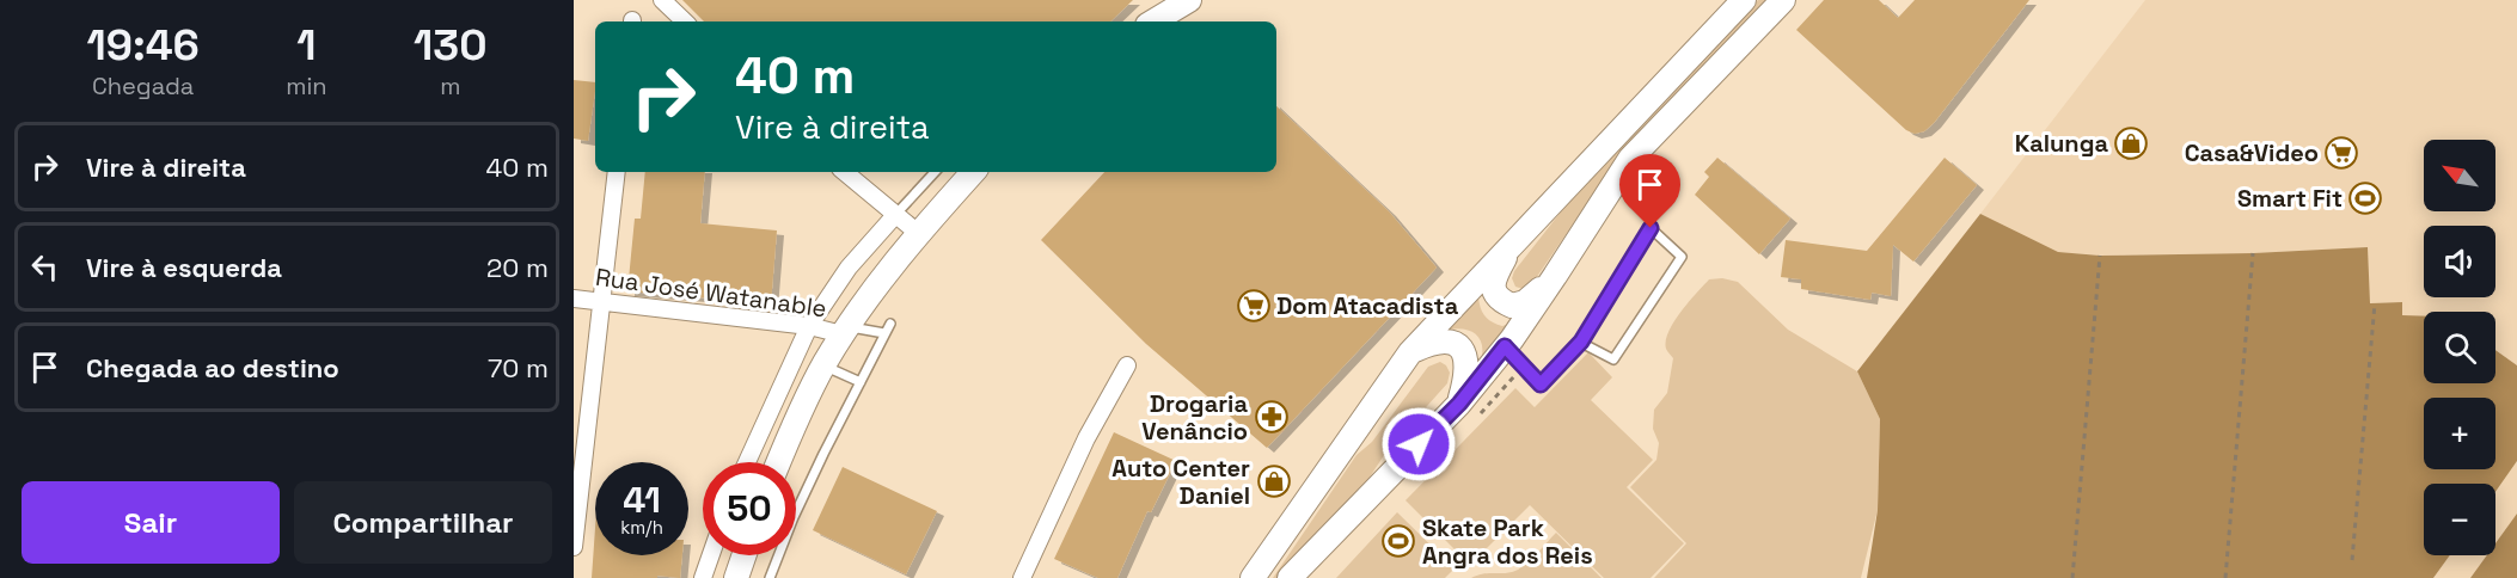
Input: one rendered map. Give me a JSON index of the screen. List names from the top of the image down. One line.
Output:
{"streets":{"street":["Rua José Watanable"]},"places":{"shop":["Kalunga","Auto Center Daniel"],"supermarket":["Casa&Video","Dom Atacadista"],"sports":["Smart Fit","Skate Park Angra dos Reis"],"pharmacy":["Drogaria Venâncio"]},"north":"top left","page":{"eta":["19:46","Chegada","1","min","130","m"],"turn":["40 m","Vire à direita"],"list":[{"name":"Vire à direita","value":"40 m"},{"name":"Vire à esquerda","value":"20 m"},{"name":"Chegada ao destino","value":"70 m"}],"map_buttons":["+","−"],"speed":"41 km/h","limit":"50","buttons":["Sair","Compartilhar"]}}
